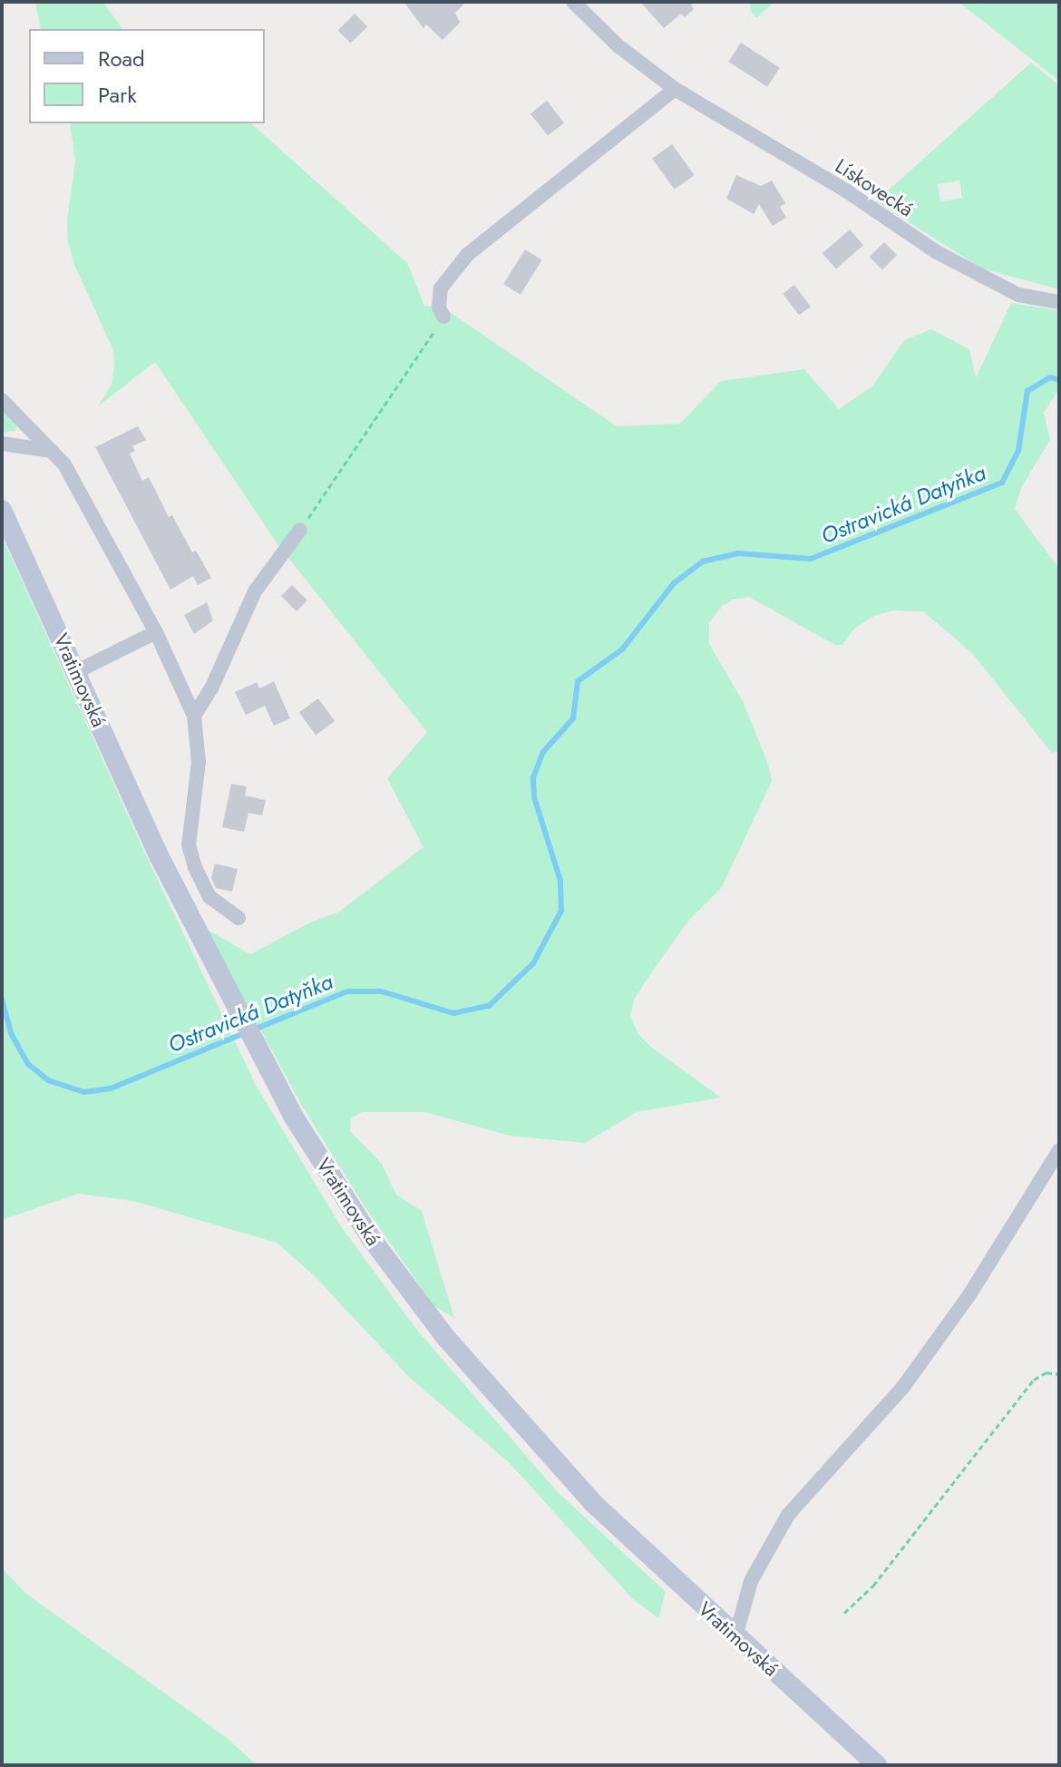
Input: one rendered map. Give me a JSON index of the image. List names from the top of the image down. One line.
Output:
{"streets":{"main road":["Vratimovská"],"street":["Lískovecká"]},"water":["Ostravická Datyňka"],"legend":["Road","Park"]}
